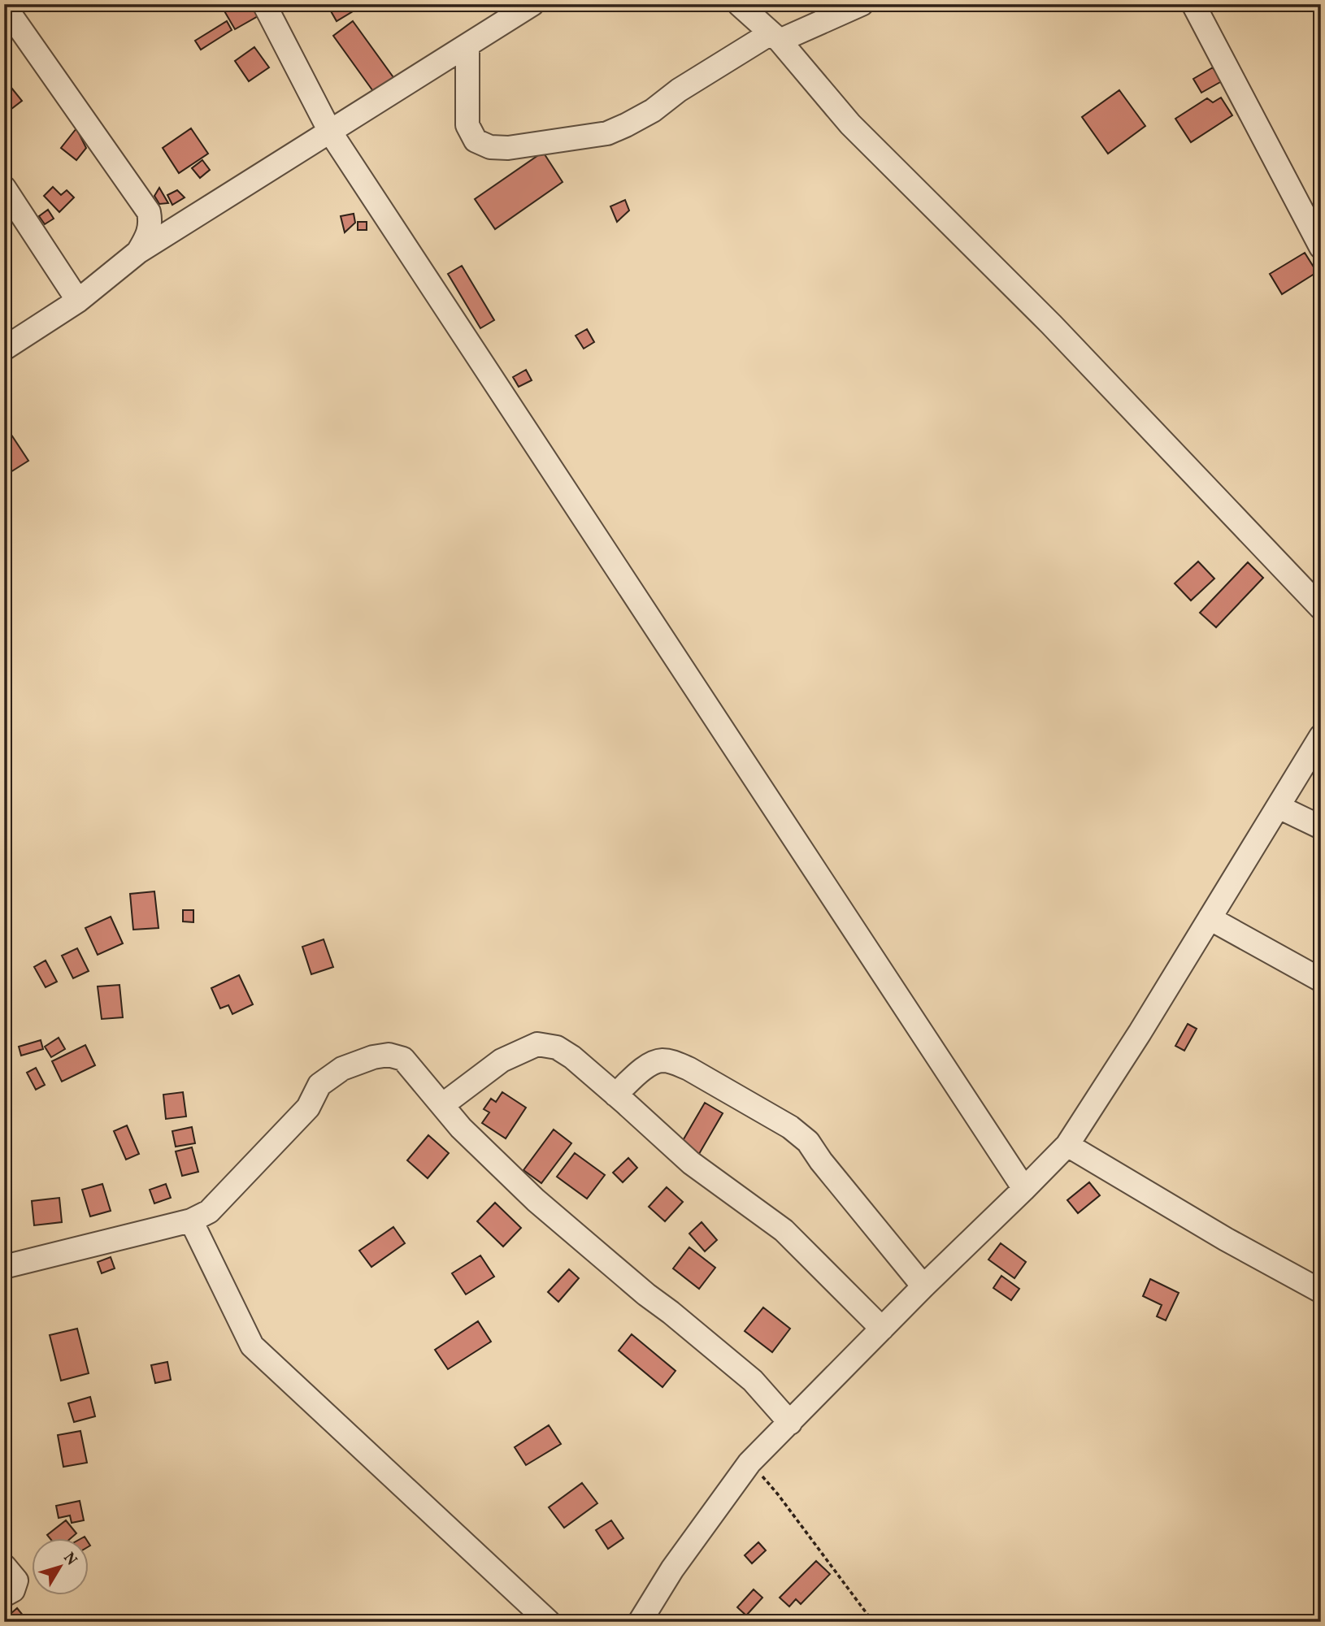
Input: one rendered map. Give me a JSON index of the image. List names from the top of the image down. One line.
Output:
{"north":"top right"}
